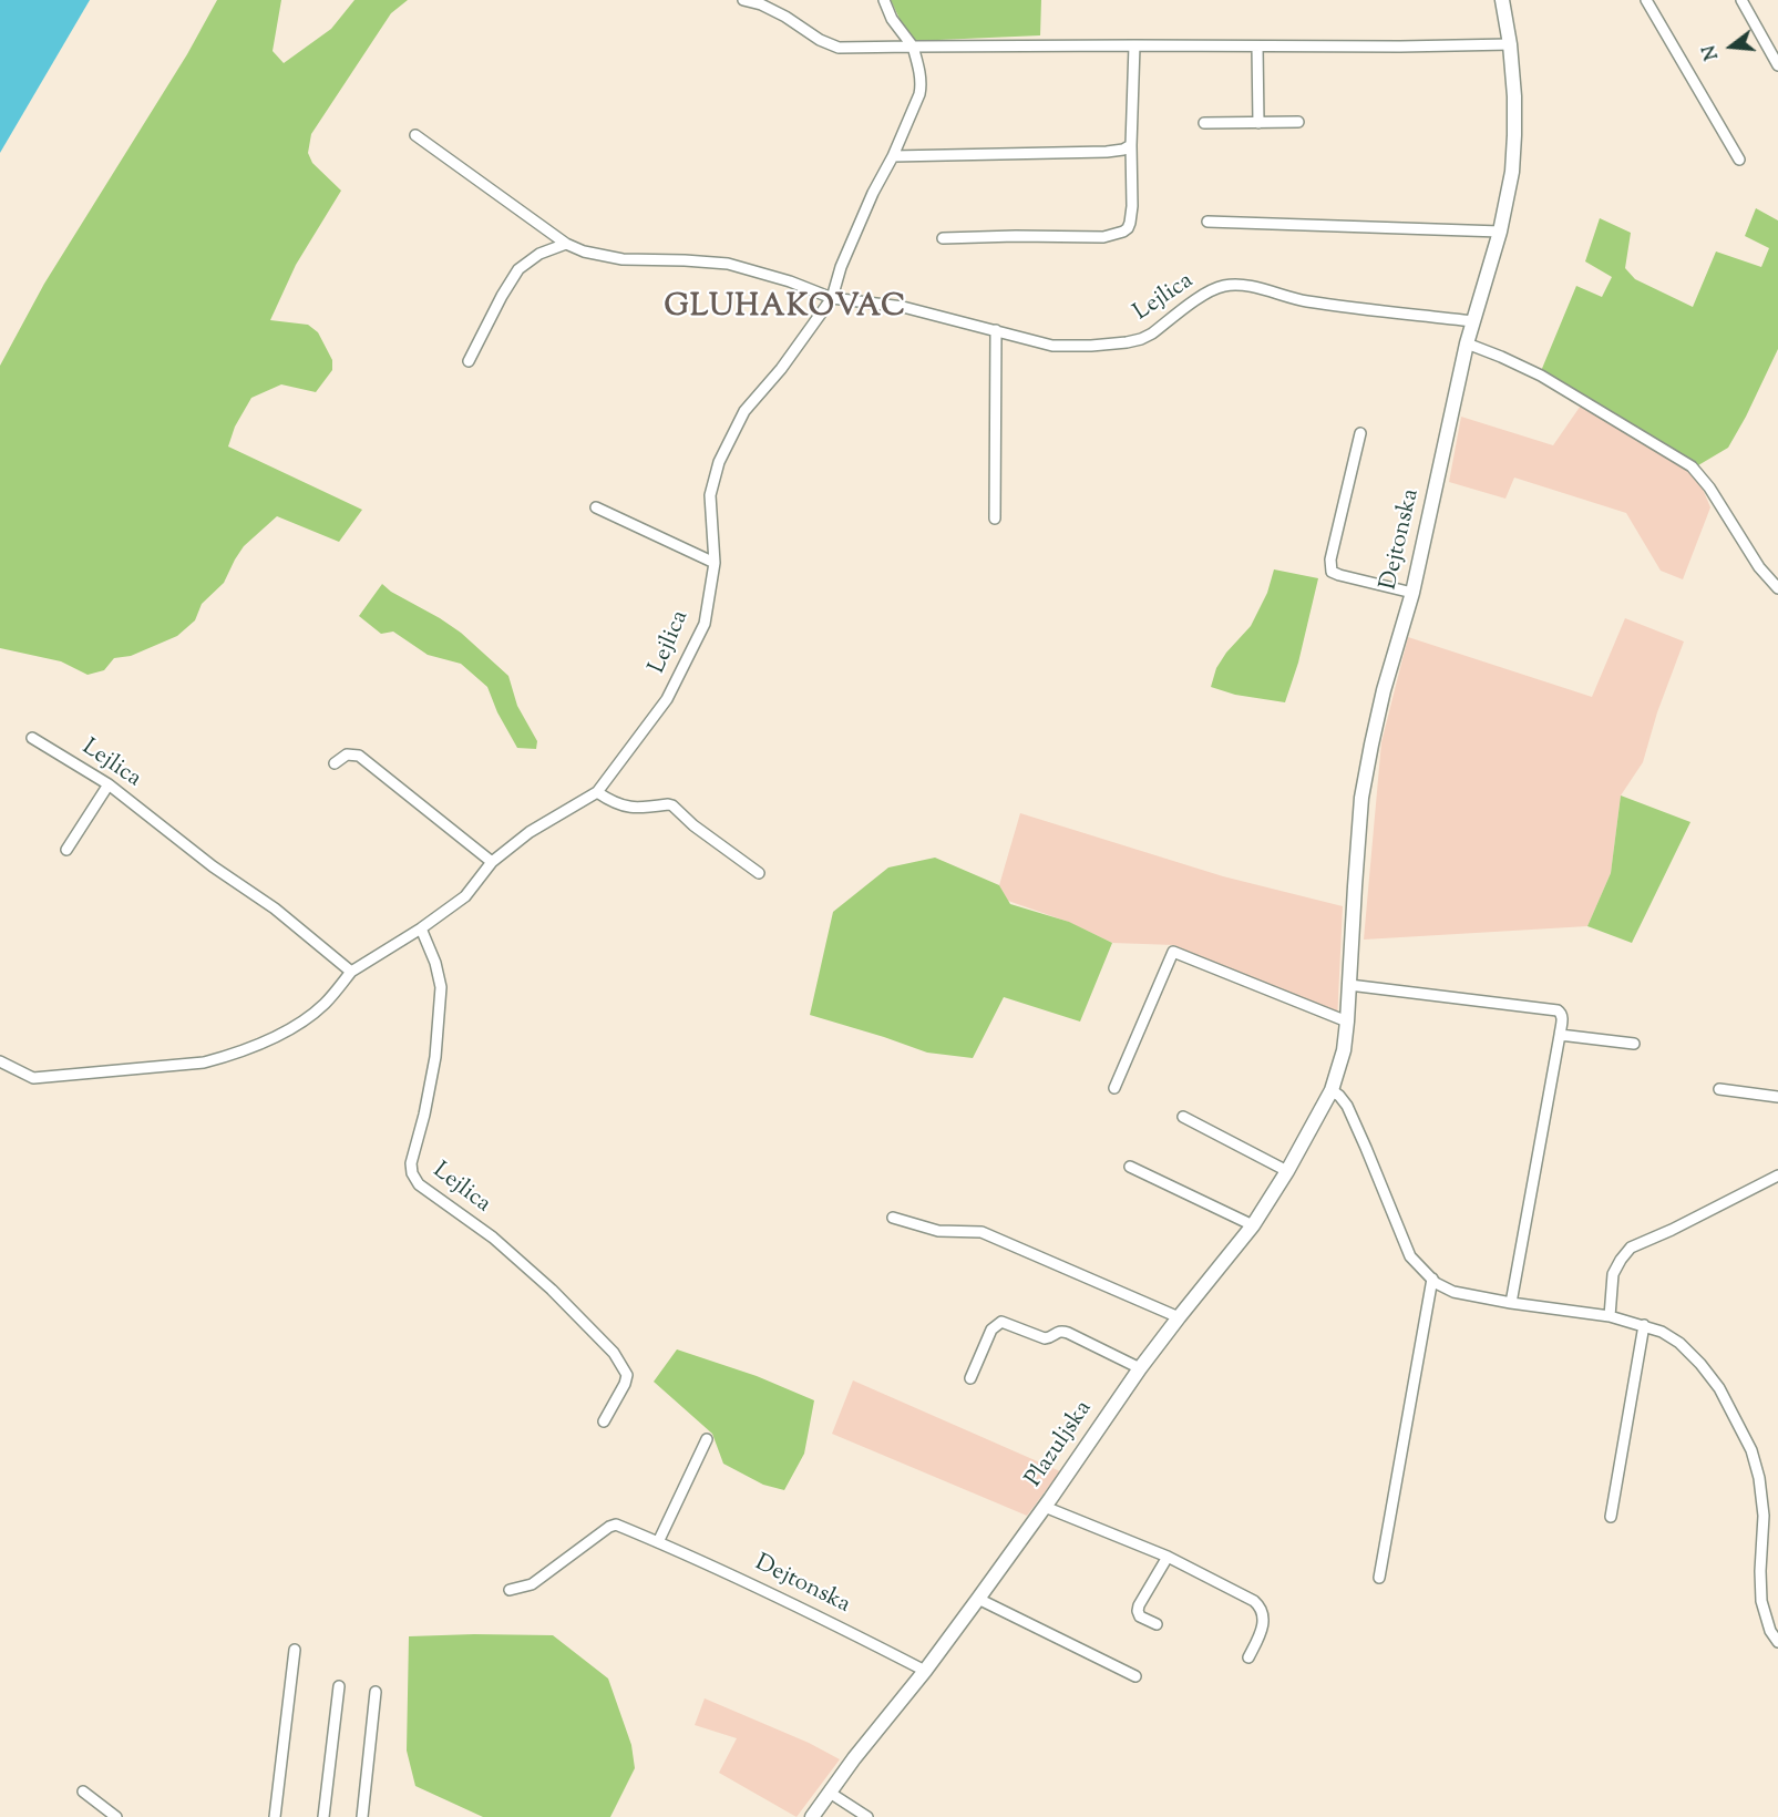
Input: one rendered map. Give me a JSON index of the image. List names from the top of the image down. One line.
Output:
{"streets":{"main road":["Dejtonska","Plazuljska"],"street":["Lejlica"]},"crossings":[["Lejlica","Dejtonska"],["Dejtonska","Plazuljska"]],"districts":["GLUHAKOVAC"],"north":"left"}
